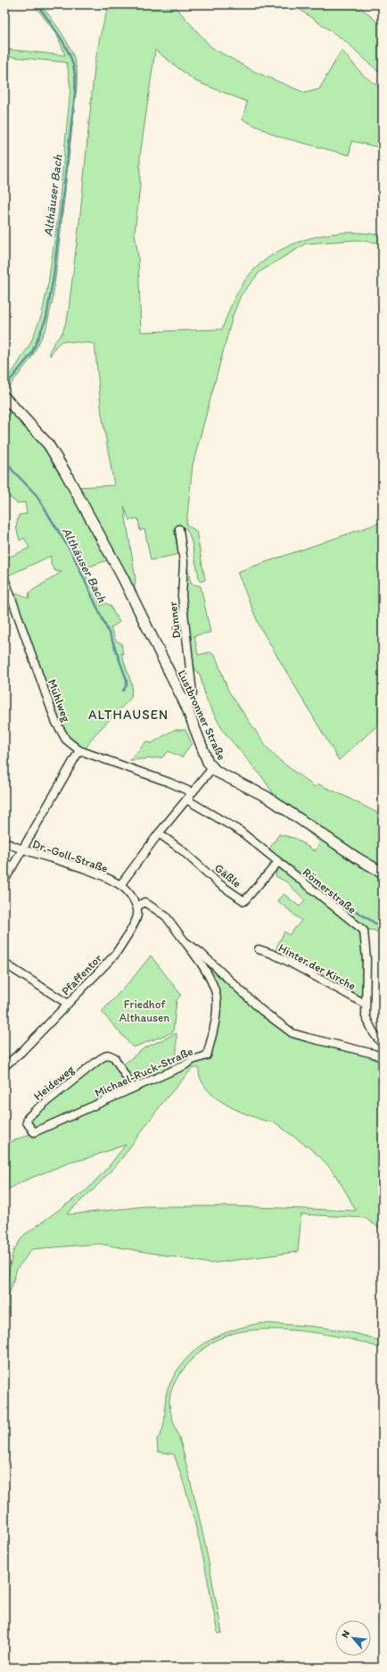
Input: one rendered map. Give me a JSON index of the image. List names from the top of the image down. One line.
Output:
{"streets":{"street":["Dünner","Mühlweg","Lustbronner Straße","Dr.-Goll-Straße","Gäßle","Römerstraße","Hinter der Kirche","Pfaffentor","Michael-Ruck-Straße","Heideweg"]},"crossings":[["Dünner","Lustbronner Straße"],["Gäßle","Römerstraße"],["Römerstraße","Hinter der Kirche"],["Pfaffentor","Michael-Ruck-Straße"],["Michael-Ruck-Straße","Heideweg"]],"districts":["ALTHAUSEN"],"water":["Althäuser Bach"],"parks":["Friedhof Althausen"],"north":"top left"}
